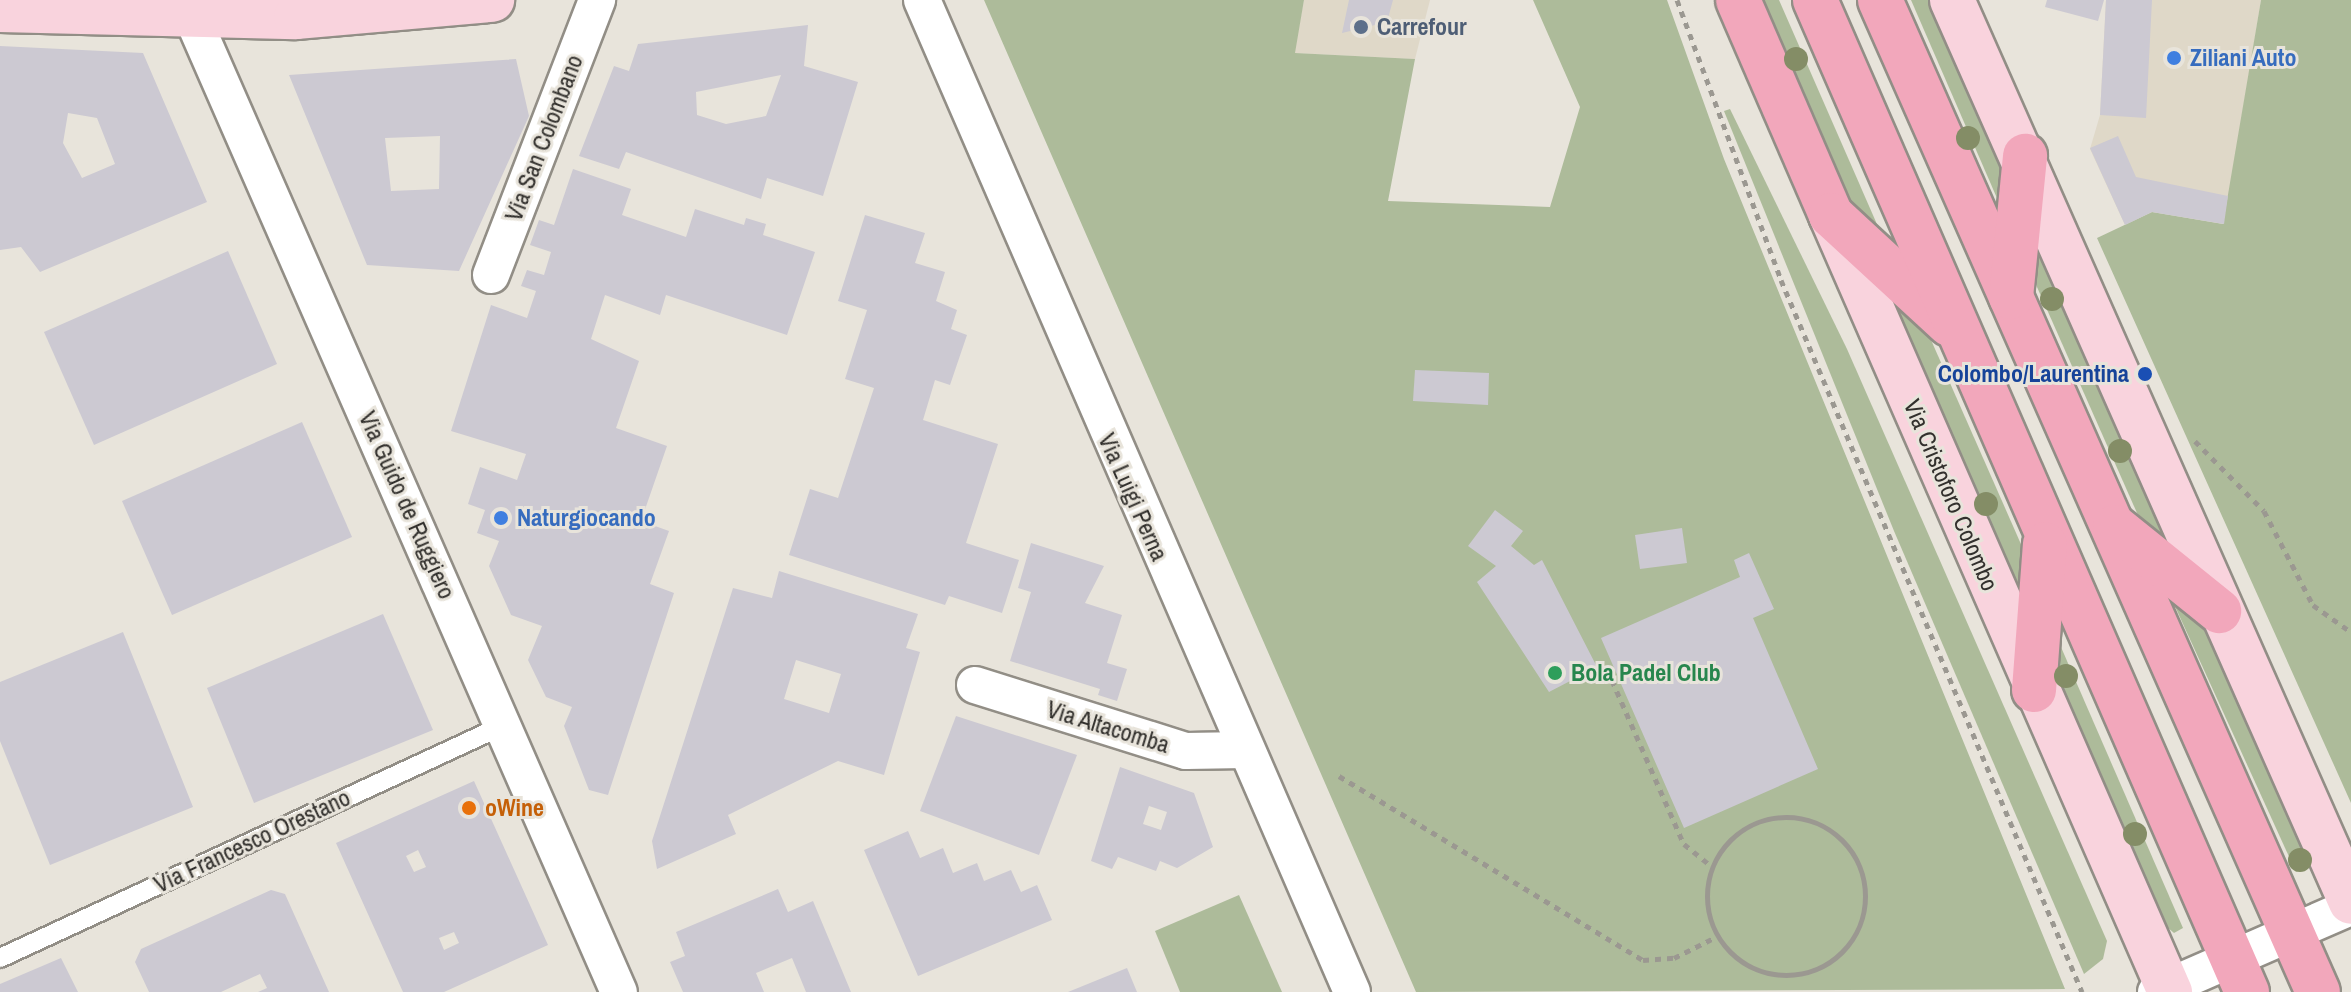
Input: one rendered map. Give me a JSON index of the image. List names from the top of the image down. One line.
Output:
{"streets":{"main road":["Via Cristoforo Colombo"],"street":["Via San Colombano","Via Luigi Perna","Via Guido de Ruggiero","Via Altacomba"],"lane":["Via Francesco Orestano"]},"crossings":[["Via Luigi Perna","Via Altacomba"],["Via Guido de Ruggiero","Via Francesco Orestano"]],"places":["Carrefour","Ziliani Auto","Colombo/Laurentina","Naturgiocando","Bola Padel Club","oWine"]}
